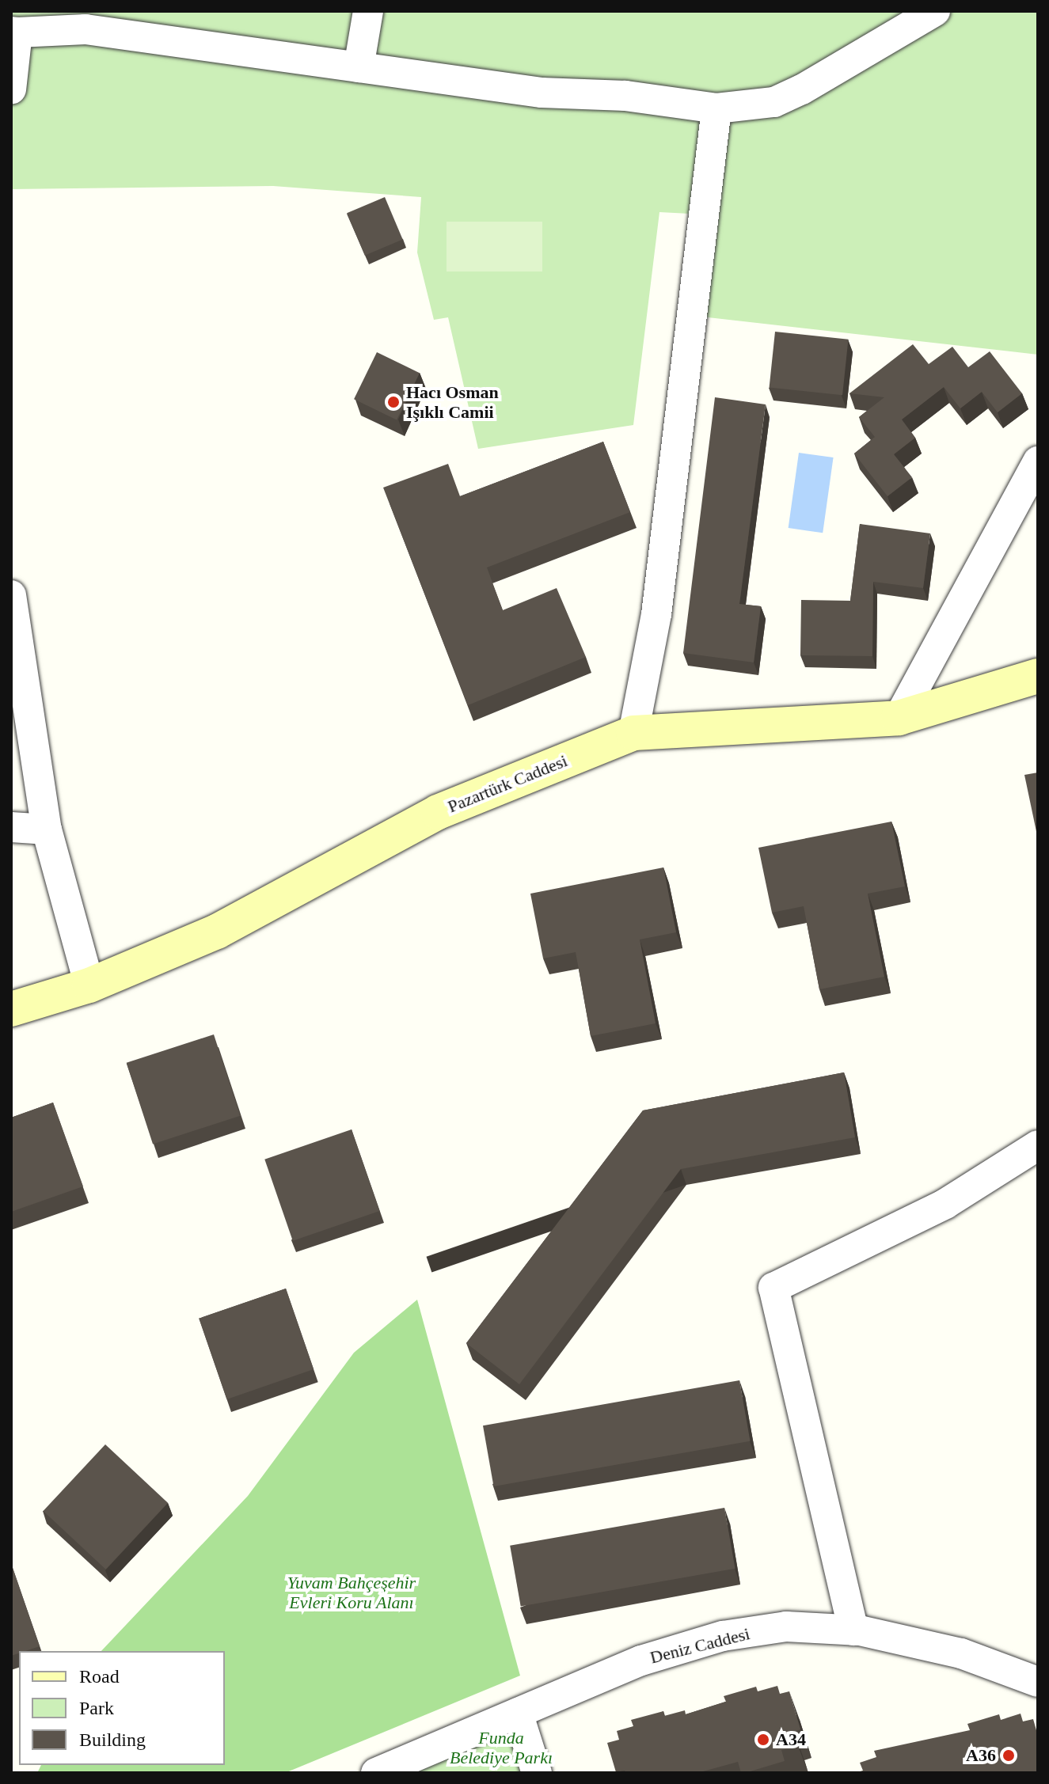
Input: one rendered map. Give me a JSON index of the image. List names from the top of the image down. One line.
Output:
{"streets":{"street":["Pazartürk Caddesi","Deniz Caddesi"]},"parks":["Yuvam Bahçeşehir Evleri Koru Alanı","Funda Belediye Parkı"],"places":["Hacı Osman Işıklı Camii","A34","A36"],"legend":["Road","Park","Building"]}
